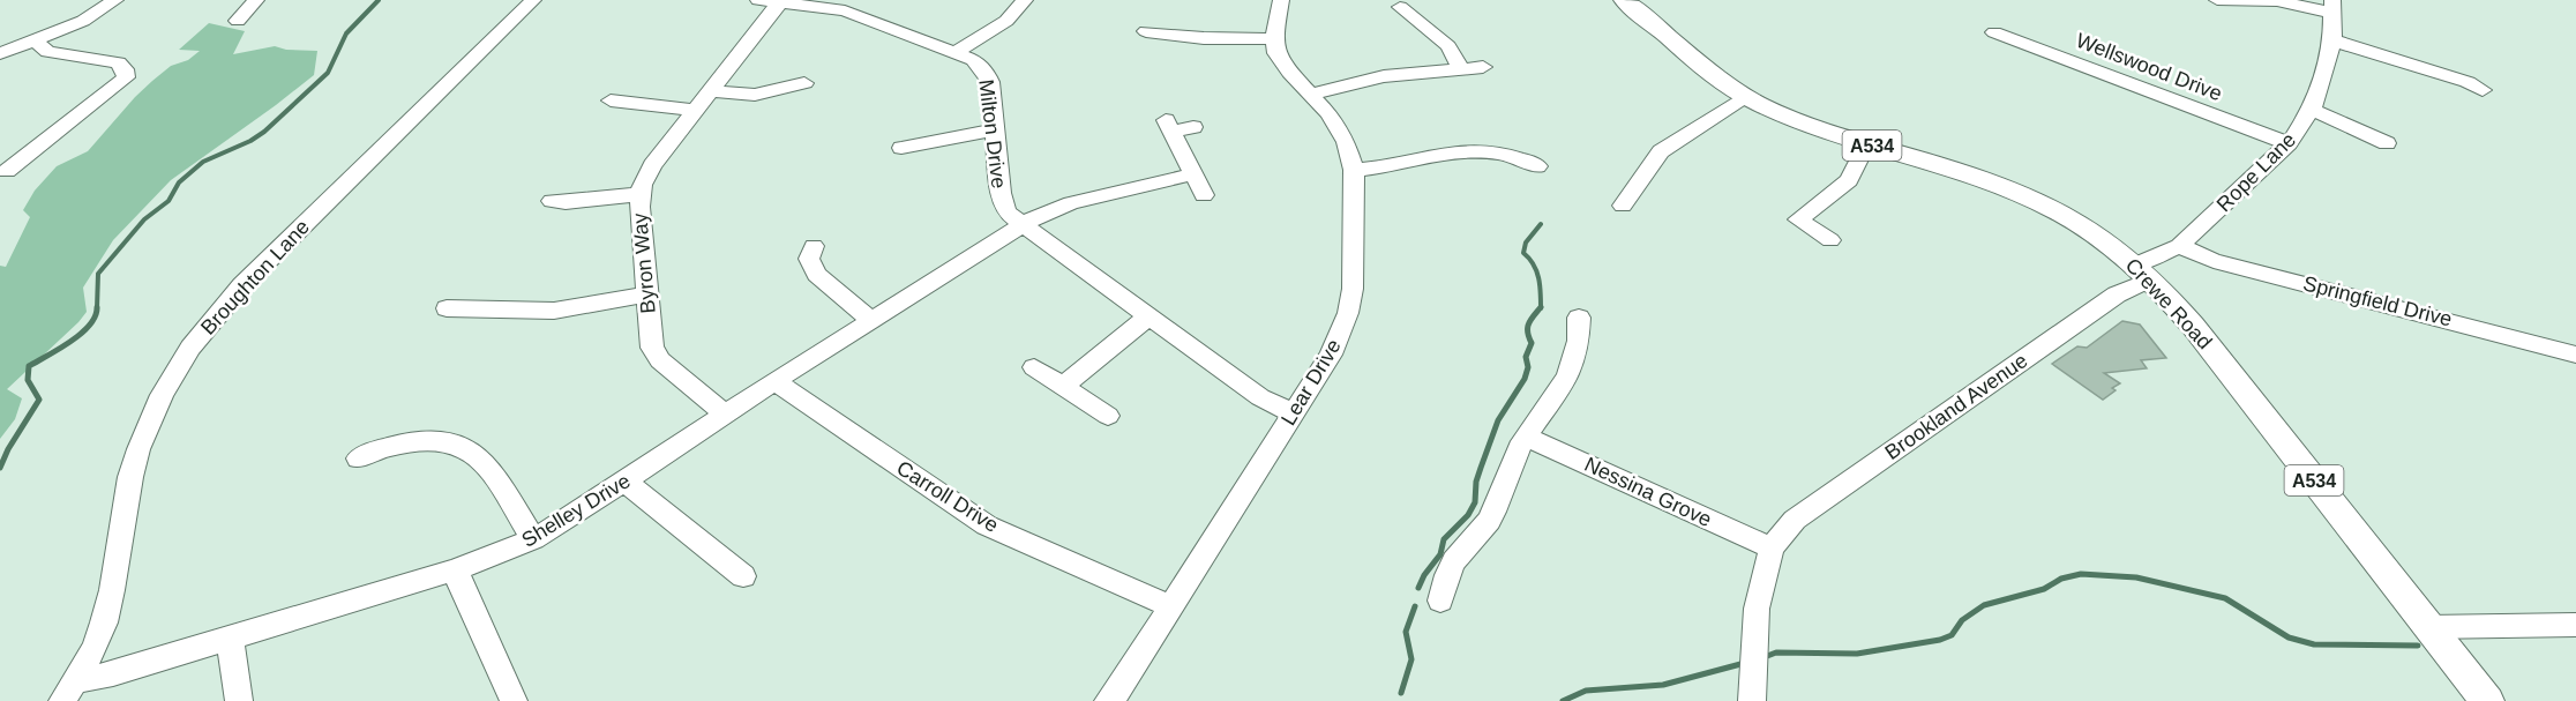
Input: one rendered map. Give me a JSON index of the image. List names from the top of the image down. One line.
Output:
{"streets":{"main road":["A534","Crewe Road"],"street":["Wellswood Drive","Milton Drive","Rope Lane","Byron Way","Broughton Lane","Springfield Drive","Lear Drive","Brookland Avenue","Nessina Grove","Carroll Drive","Shelley Drive"]},"crossings":[["Wellswood Drive","Rope Lane"],["Milton Drive","Byron Way"],["Milton Drive","Lear Drive"],["Milton Drive","Shelley Drive"],["Rope Lane","Springfield Drive"],["Rope Lane","Crewe Road"],["Rope Lane","Brookland Avenue"],["Byron Way","Shelley Drive"],["Broughton Lane","Shelley Drive"],["Crewe Road","Brookland Avenue"],["Lear Drive","Carroll Drive"],["Brookland Avenue","Nessina Grove"],["Carroll Drive","Shelley Drive"]]}
